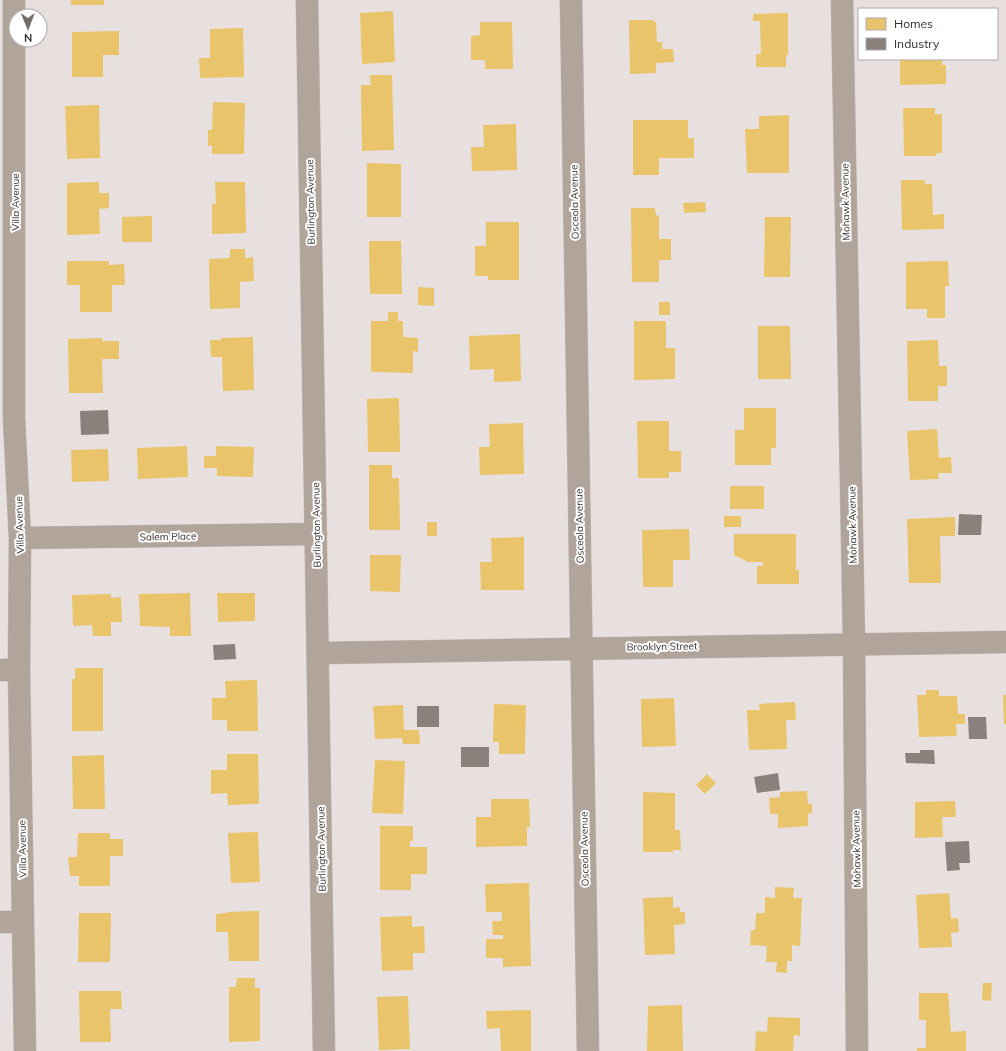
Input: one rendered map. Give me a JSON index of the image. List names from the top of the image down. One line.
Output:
{"streets":{"street":["Villa Avenue","Burlington Avenue","Osceola Avenue","Mohawk Avenue","Salem Place","Brooklyn Street"]},"crossings":[["Villa Avenue","Salem Place"],["Burlington Avenue","Salem Place"],["Burlington Avenue","Brooklyn Street"],["Osceola Avenue","Brooklyn Street"],["Mohawk Avenue","Brooklyn Street"]],"legend":["Homes","Industry"],"north":"bottom"}
